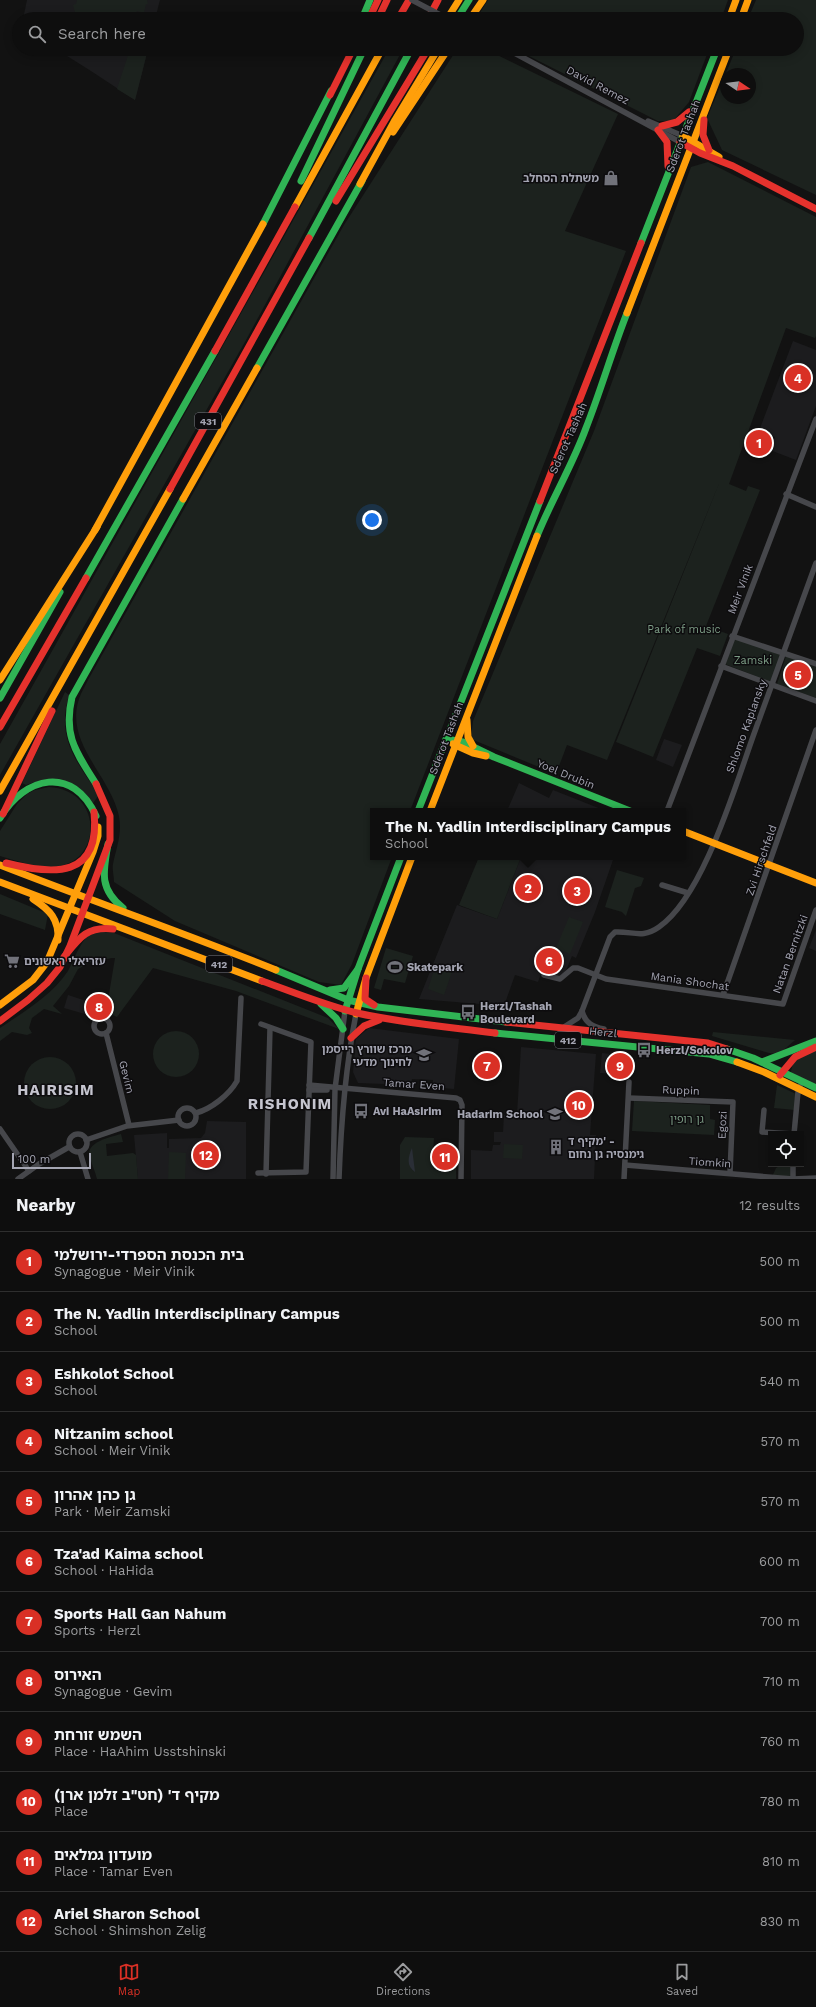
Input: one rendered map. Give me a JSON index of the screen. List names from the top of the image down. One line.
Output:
{"streets":{"main road":["David Remez","Sderot Tashah","431","Yoel Drubin","412","Herzl"],"street":["Meir Vinik","Shlomo Kaplansky","Zvi Hirschfeld","Natan Bernitzki","Mania Shochat","Gevim","Tamar Even","Ruppin","Egozi","Tiomkin"]},"crossings":[["David Remez","Sderot Tashah"],["Sderot Tashah","Yoel Drubin"],["Shlomo Kaplansky","Mania Shochat"],["Zvi Hirschfeld","Mania Shochat"],["Natan Bernitzki","Mania Shochat"],["412","Herzl"],["Ruppin","Egozi"],["Egozi","Tiomkin"]],"districts":["HAIRISIM","RISHONIM"],"parks":["Park of music","Zamski","גן רופין"],"places":{"shop":["משתלת הסחלב"],"supermarket":["עזריאלי ראשונים"],"sports":["Skatepark"],"bus stop":["Herzl/Tashah Boulevard","Herzl/Sokolov","Avi HaAsirim"],"school or university":["מרכז שוורץ רייסמן לחינוך מדעי","Hadarim School"],"building":["מקיף ד' - גימנסיה גן נחום"]},"scale_bar":"100 m","north":"right","page":{"search":"Search here","pins":["4","1","5","2","3","6","8","7","9","10","12","11"],"popup":["The N. Yadlin Interdisciplinary Campus","School"],"scale":"100 m","heading":["Nearby","12 results"],"list":[{"mark":"1","name":"בית הכנסת הספרדי-ירושלמי","note":"Synagogue · Meir Vinik","value":"500 m"},{"mark":"2","name":"The N. Yadlin Interdisciplinary Campus","note":"School","value":"500 m"},{"mark":"3","name":"Eshkolot School","note":"School","value":"540 m"},{"mark":"4","name":"Nitzanim school","note":"School · Meir Vinik","value":"570 m"},{"mark":"5","name":"גן כהן אהרון","note":"Park · Meir Zamski","value":"570 m"},{"mark":"6","name":"Tza'ad Kaima school","note":"School · HaHida","value":"600 m"},{"mark":"7","name":"Sports Hall Gan Nahum","note":"Sports · Herzl","value":"700 m"},{"mark":"8","name":"האירוס","note":"Synagogue · Gevim","value":"710 m"},{"mark":"9","name":"השמש זורחת","note":"Place · HaAhim Usstshinski","value":"760 m"},{"mark":"10","name":"מקיף ד' (חט\"ב זלמן ארן)","note":"Place","value":"780 m"},{"mark":"11","name":"מועדון גמלאים","note":"Place · Tamar Even","value":"810 m"},{"mark":"12","name":"Ariel Sharon School","note":"School · Shimshon Zelig","value":"830 m"}],"nav":["Map","Directions","Saved"]}}
